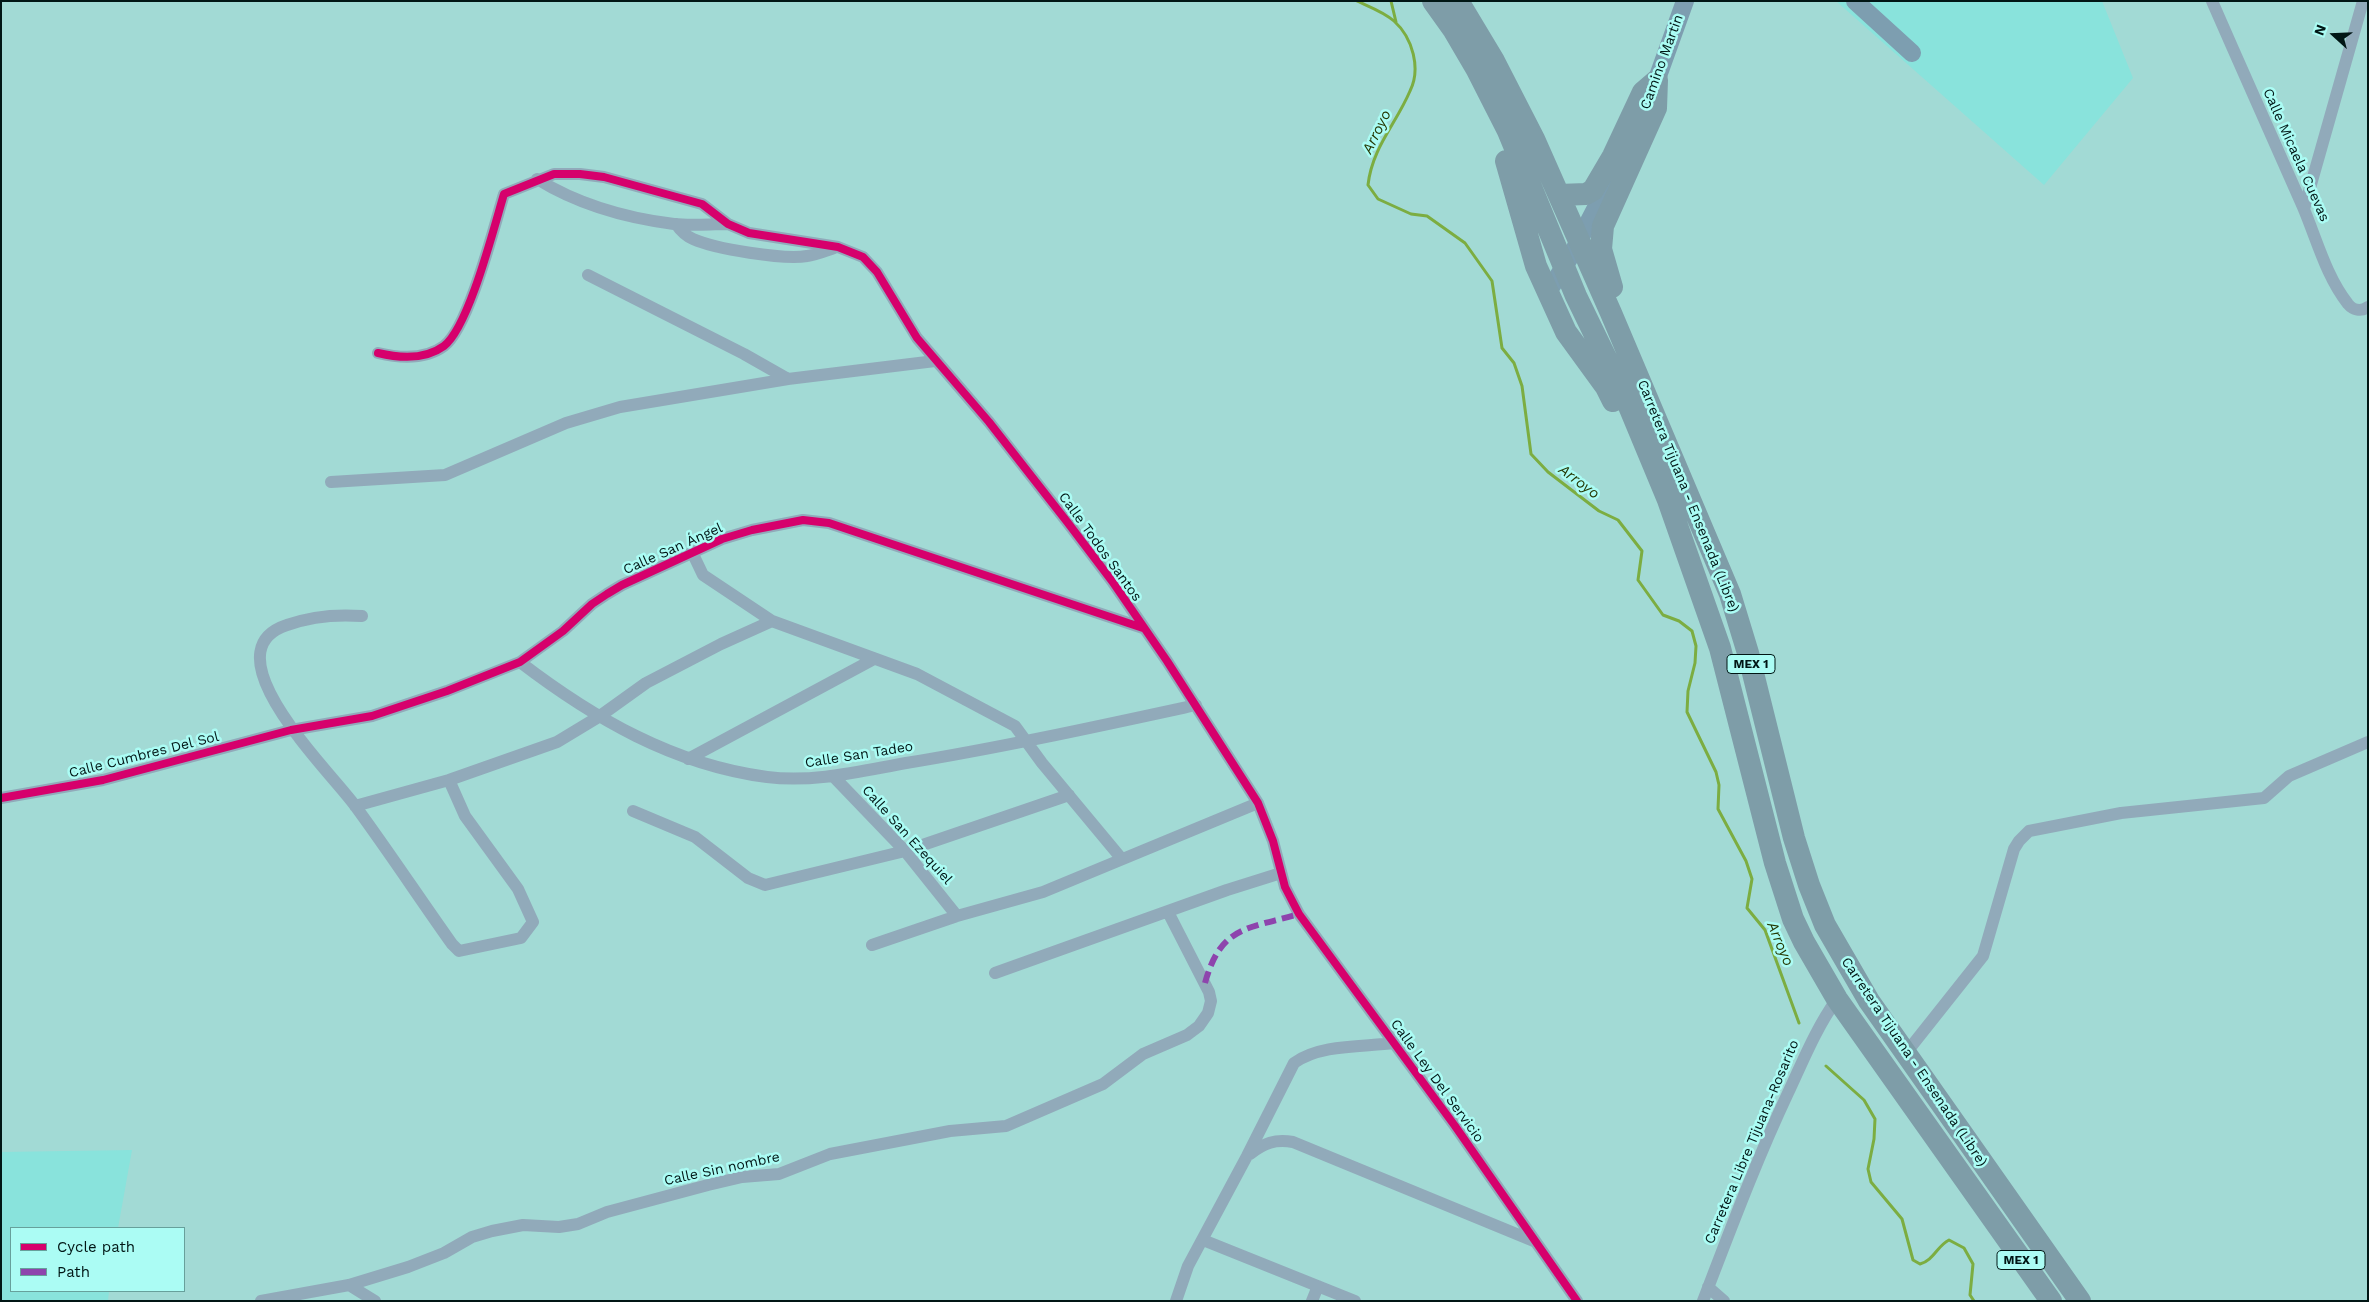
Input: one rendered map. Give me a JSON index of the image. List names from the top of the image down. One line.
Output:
{"streets":{"highway":["Carretera Tijuana - Ensenada (Libre)","MEX 1"],"street":["Camino Martin","Calle Micaela Cuevas","Calle Todos Santos","Calle San Ángel","Calle Cumbres Del Sol","Calle San Tadeo","Calle San Ezequiel","Calle Ley Del Servicio","Carretera Libre Tijuana-Rosarito","Calle Sin nombre"]},"crossings":[["Carretera Tijuana - Ensenada (Libre)","Carretera Libre Tijuana-Rosarito"],["Calle Todos Santos","Calle San Ángel"],["Calle Todos Santos","Calle San Tadeo"],["Calle Todos Santos","Calle Ley Del Servicio"],["Calle San Ángel","Calle Cumbres Del Sol"],["Calle San Ángel","Calle San Tadeo"],["Calle San Tadeo","Calle San Ezequiel"]],"water":["Arroyo"],"legend":["Cycle path","Path"],"north":"left"}
